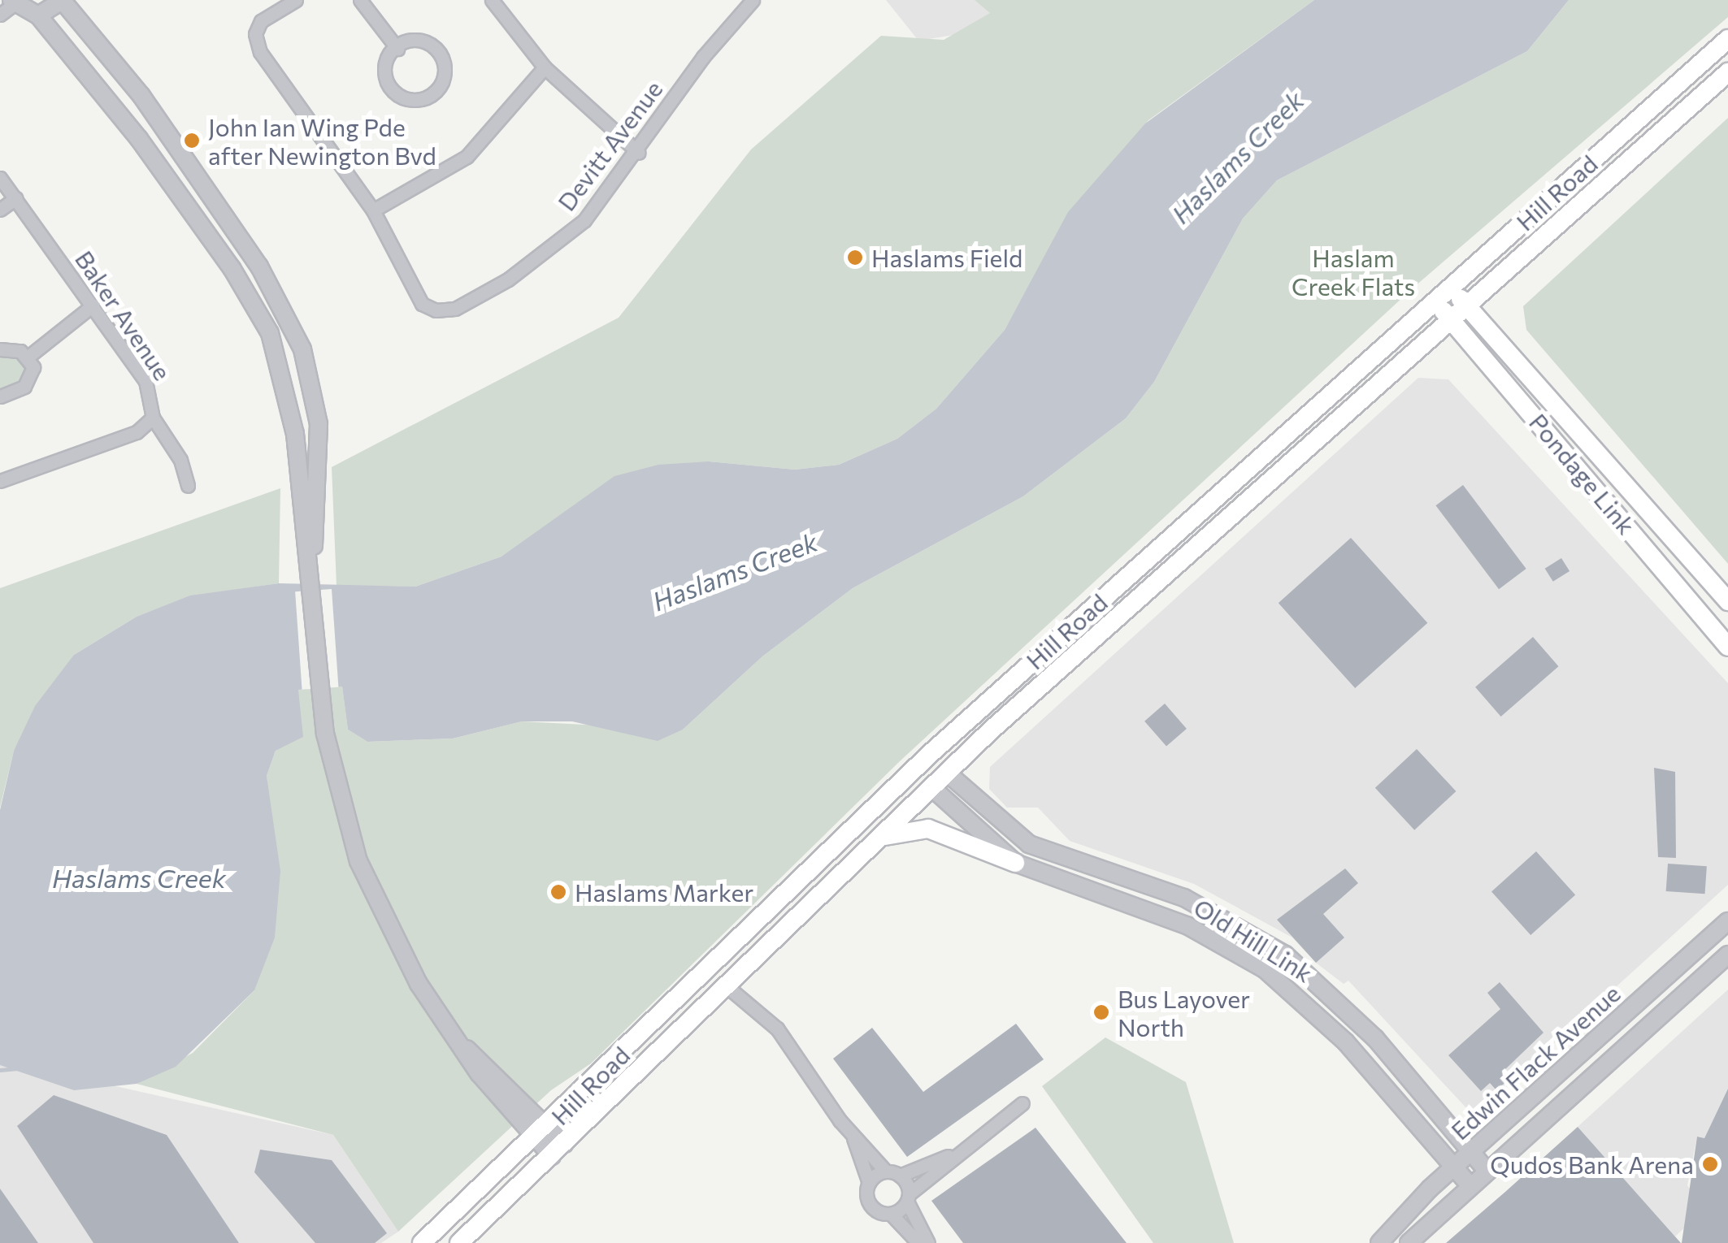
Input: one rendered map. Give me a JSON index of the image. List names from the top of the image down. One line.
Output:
{"streets":{"main road":["Hill Road","Pondage Link","Old Hill Link"],"street":["Devitt Avenue","Baker Avenue","Edwin Flack Avenue"]},"crossings":[["Hill Road","Pondage Link"],["Hill Road","Old Hill Link"],["Old Hill Link","Edwin Flack Avenue"]],"water":["Haslams Creek"],"parks":["Haslam Creek Flats"],"places":["John Ian Wing Pde after Newington Bvd","Haslams Field","Haslams Marker","Bus Layover North","Qudos Bank Arena"]}
